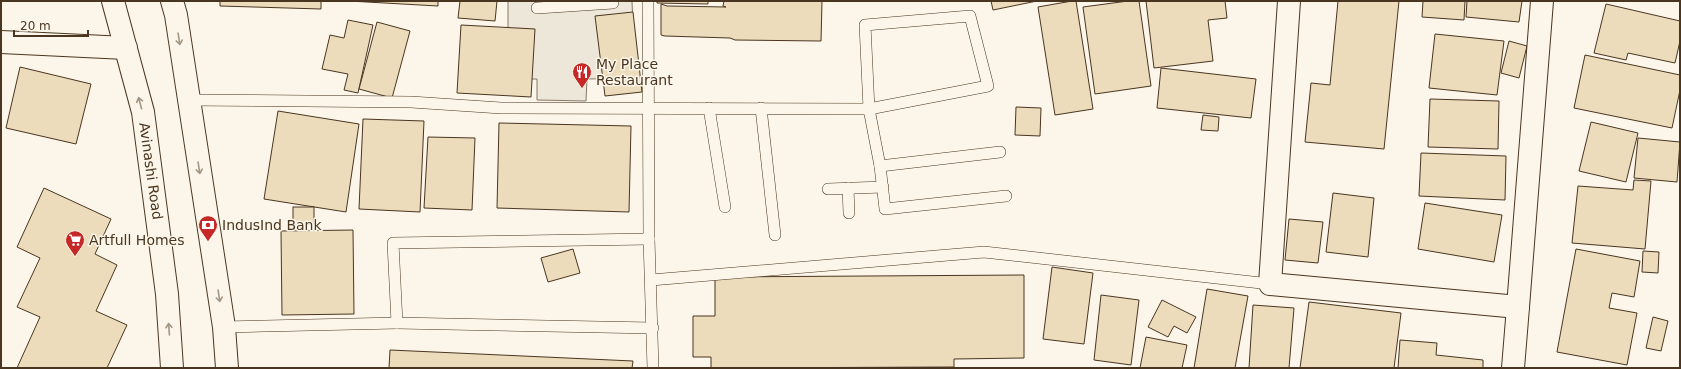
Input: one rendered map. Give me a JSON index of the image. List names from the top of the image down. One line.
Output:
{"streets":{"street":["Avinashi Road"]},"places":{"restaurant":["My Place Restaurant"],"bank":["IndusInd Bank"],"supermarket":["Artfull Homes"]},"scale_bar":"20 m"}
